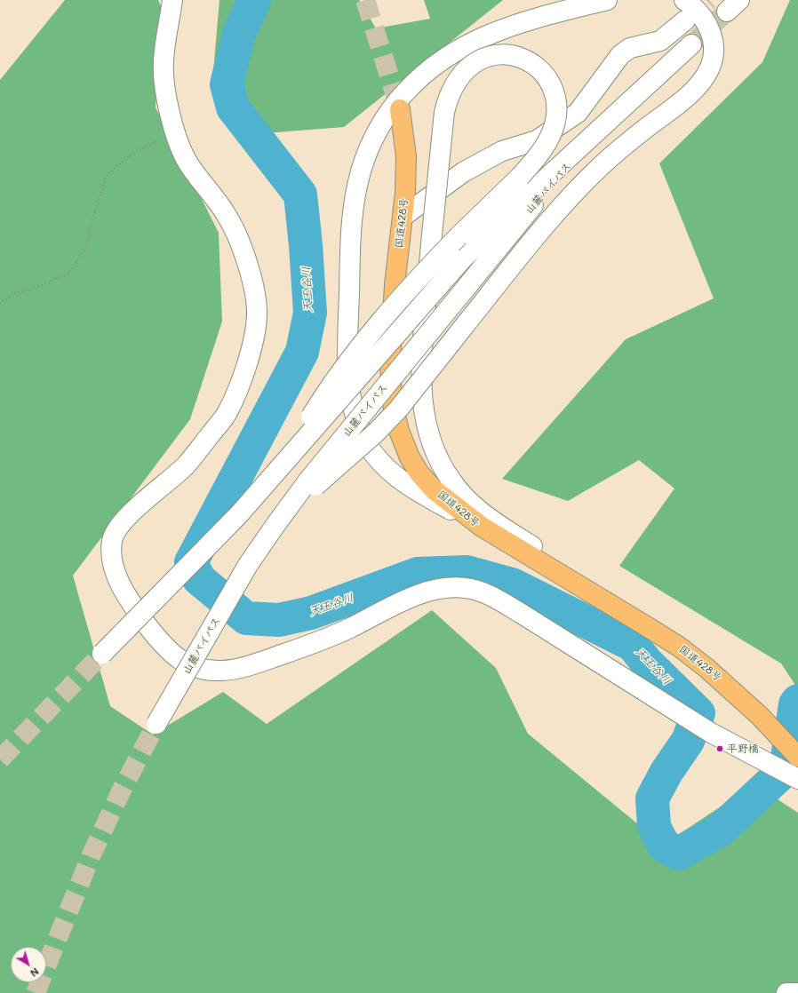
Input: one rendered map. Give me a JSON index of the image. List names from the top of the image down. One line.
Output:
{"streets":{"highway":["国道428号"],"street":["山麓バイパス"]},"water":["天王谷川"],"places":["平野橋"],"north":"bottom right"}
